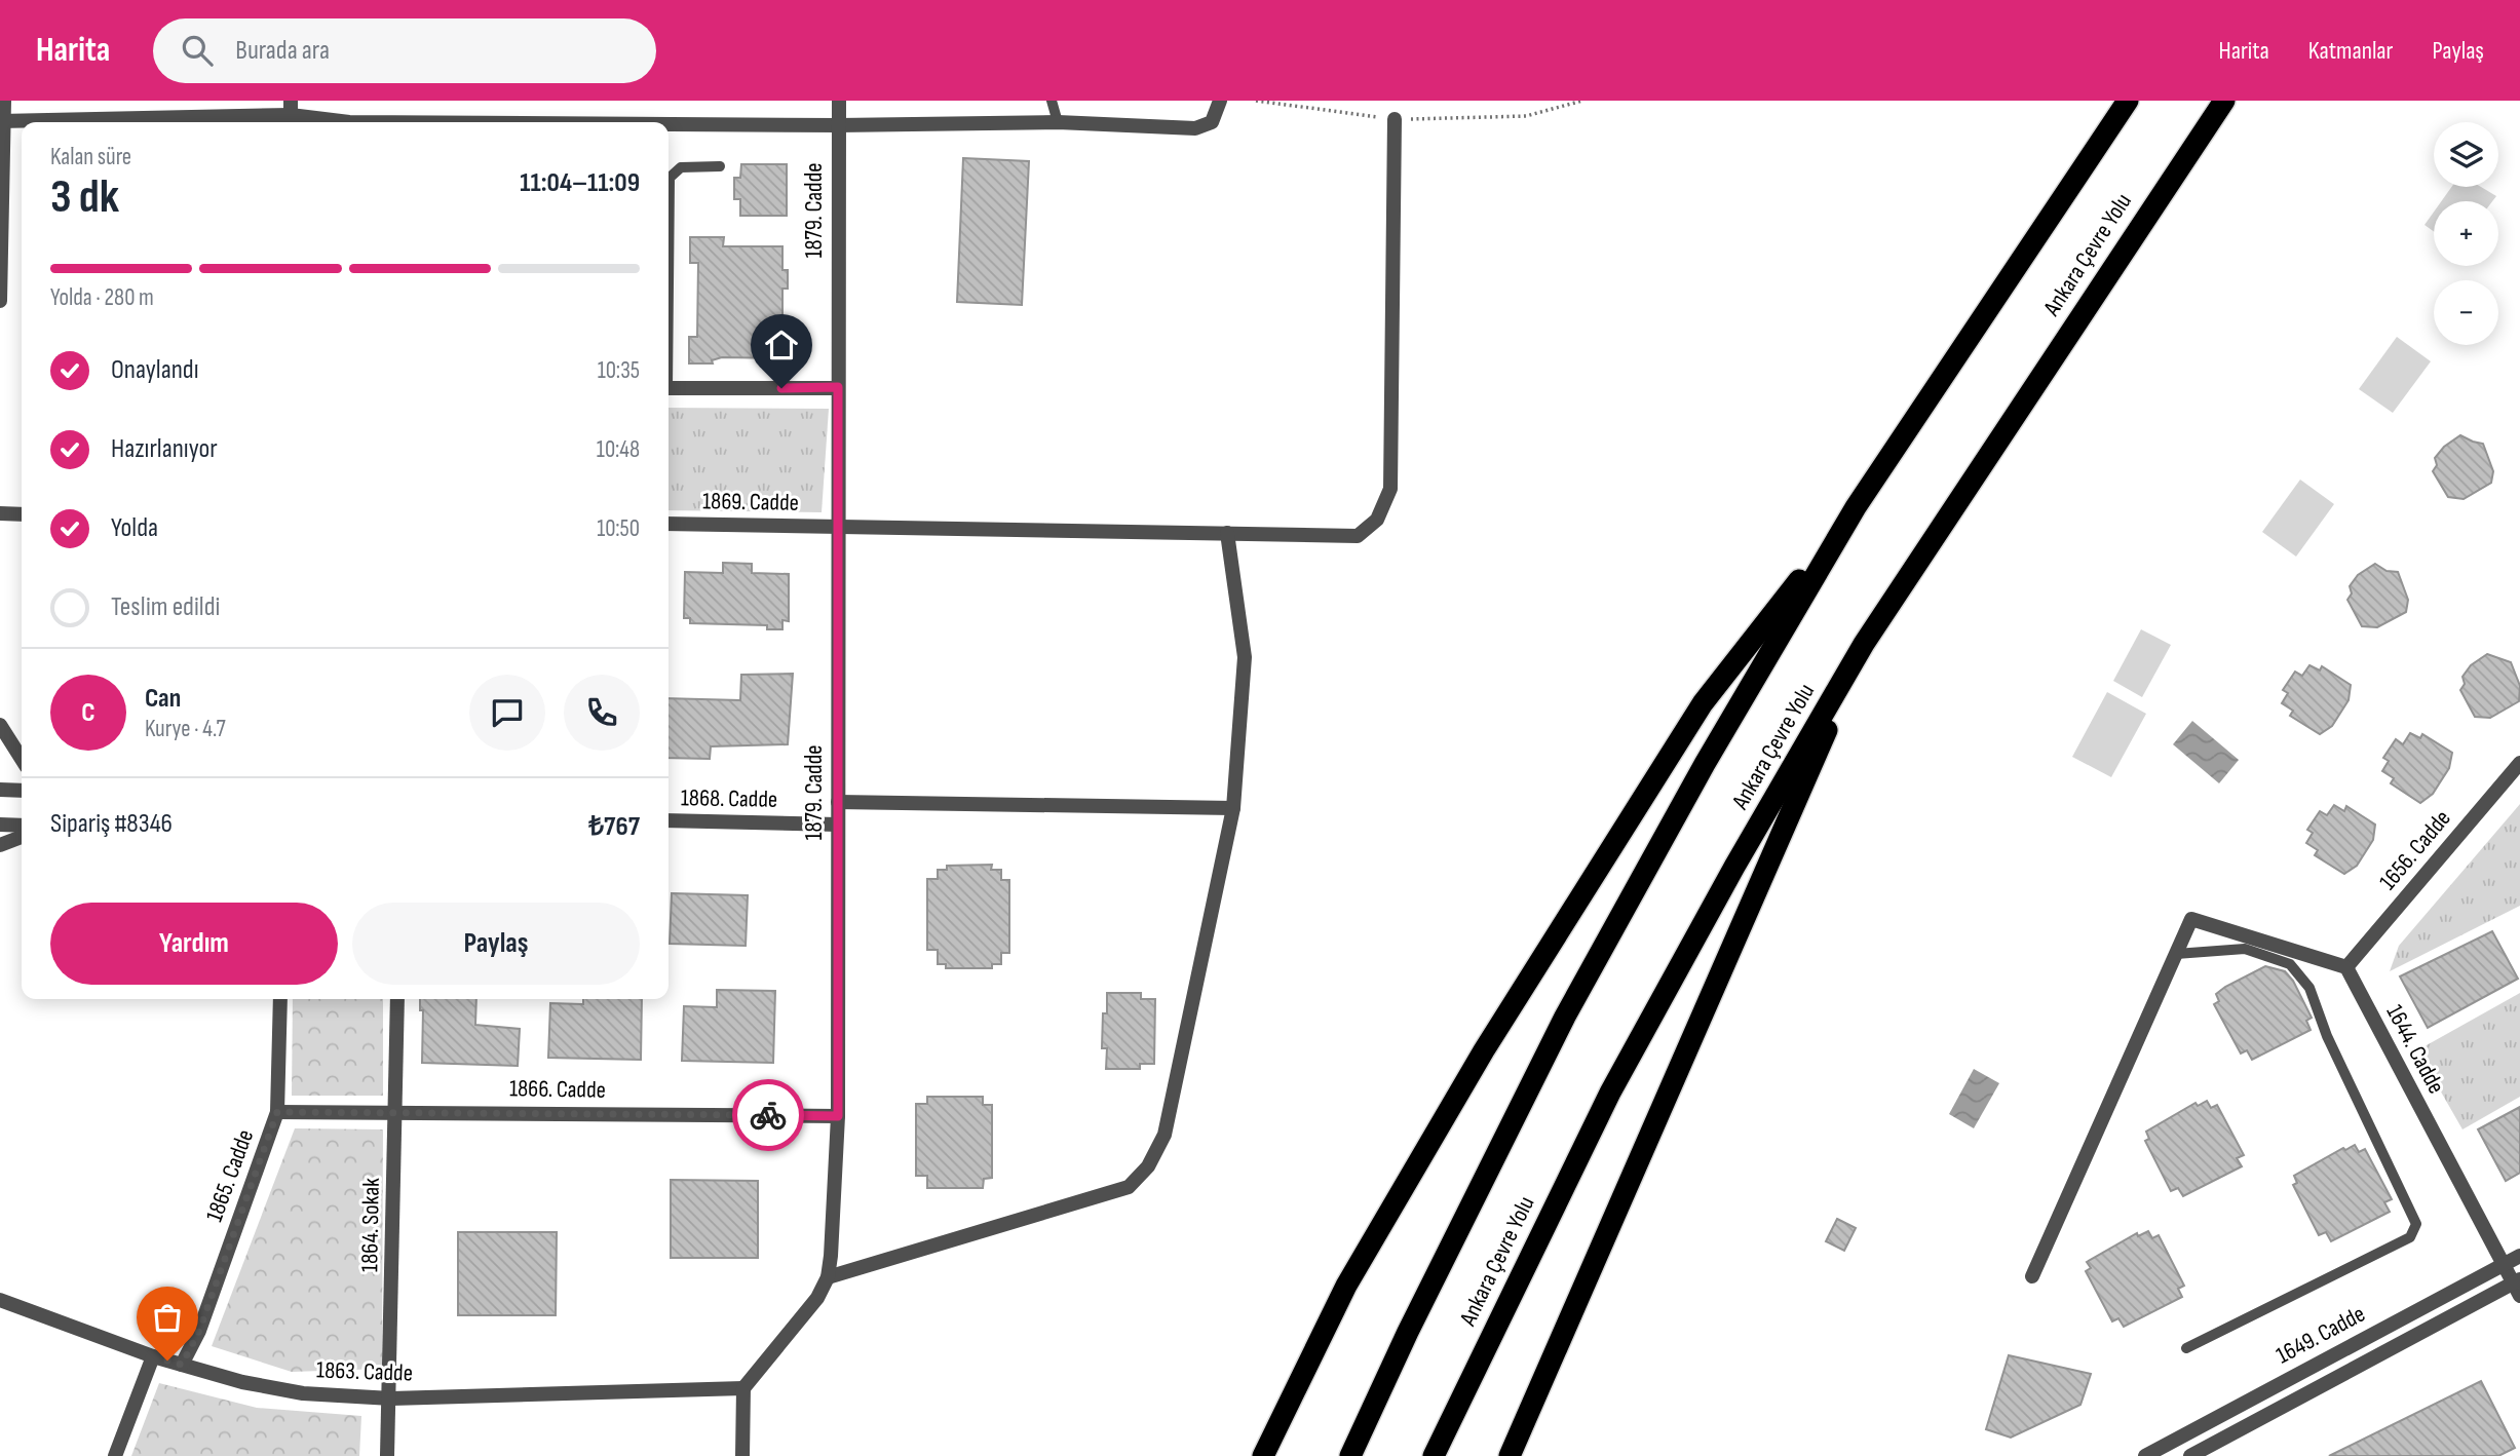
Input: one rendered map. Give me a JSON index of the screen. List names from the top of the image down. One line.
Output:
{"streets":{"highway":["Ankara Çevre Yolu"],"street":["1879. Cadde","1869. Cadde","1868. Cadde","1656. Cadde","1644. Cadde","1866. Cadde","1865. Cadde","1864. Sokak","1649. Cadde","1863. Cadde"]},"crossings":[["1879. Cadde","1869. Cadde"],["1879. Cadde","1868. Cadde"],["1879. Cadde","1866. Cadde"],["1879. Cadde","1863. Cadde"],["1656. Cadde","1644. Cadde"],["1644. Cadde","1649. Cadde"],["1866. Cadde","1865. Cadde"],["1866. Cadde","1864. Sokak"],["1865. Cadde","1863. Cadde"],["1864. Sokak","1863. Cadde"]],"page":{"header":"Harita","search":"Burada ara","nav":["Harita","Katmanlar","Paylaş"],"map_buttons":["+","−"],"heading":["3 dk","Kalan süre","11:04–11:09"],"panel":["Can","Kurye · 4.7","Sipariş #8346","₺767"],"bar":"Yolda · 280 m","list":[["Onaylandı","10:35"],["Hazırlanıyor","10:48"],["Yolda","10:50"],"Teslim edildi"],"round":"C","buttons":["Yardım","Paylaş"]}}
